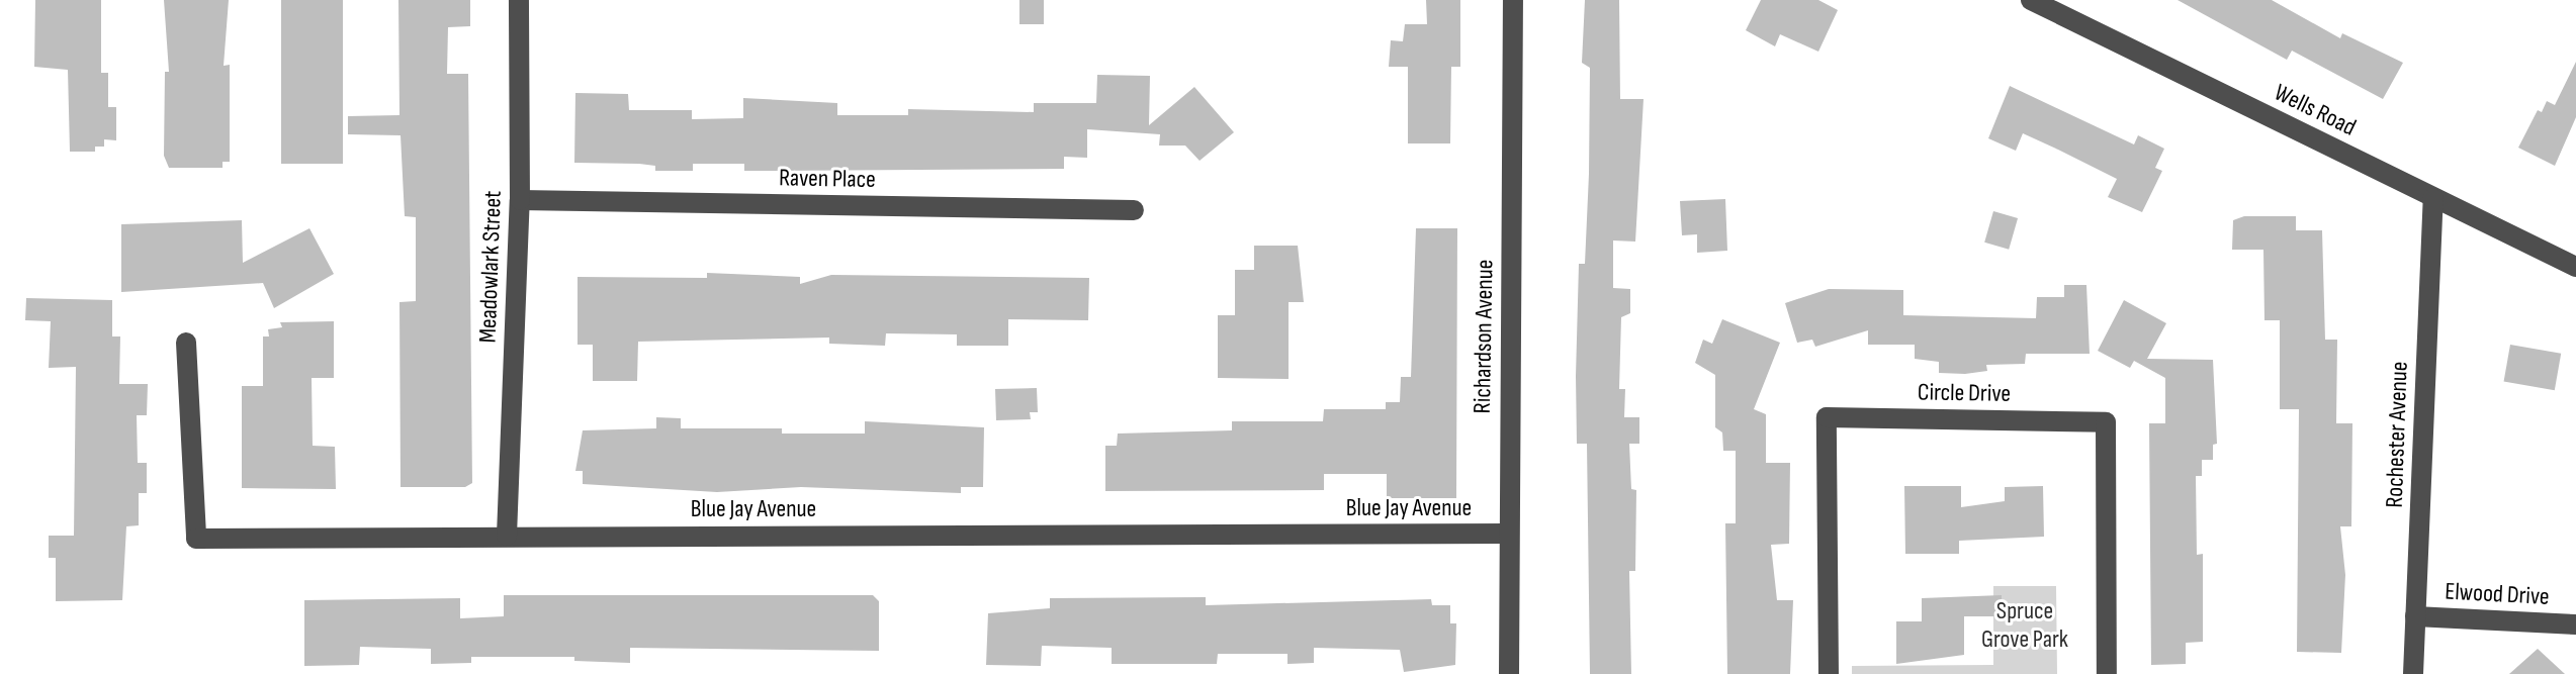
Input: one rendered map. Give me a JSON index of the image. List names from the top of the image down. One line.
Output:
{"streets":{"street":["Wells Road","Raven Place","Meadowlark Street","Richardson Avenue","Circle Drive","Rochester Avenue","Blue Jay Avenue","Elwood Drive"]},"crossings":[["Wells Road","Rochester Avenue"],["Raven Place","Meadowlark Street"],["Meadowlark Street","Blue Jay Avenue"],["Richardson Avenue","Blue Jay Avenue"],["Rochester Avenue","Elwood Drive"]],"parks":["Spruce Grove Park"]}
